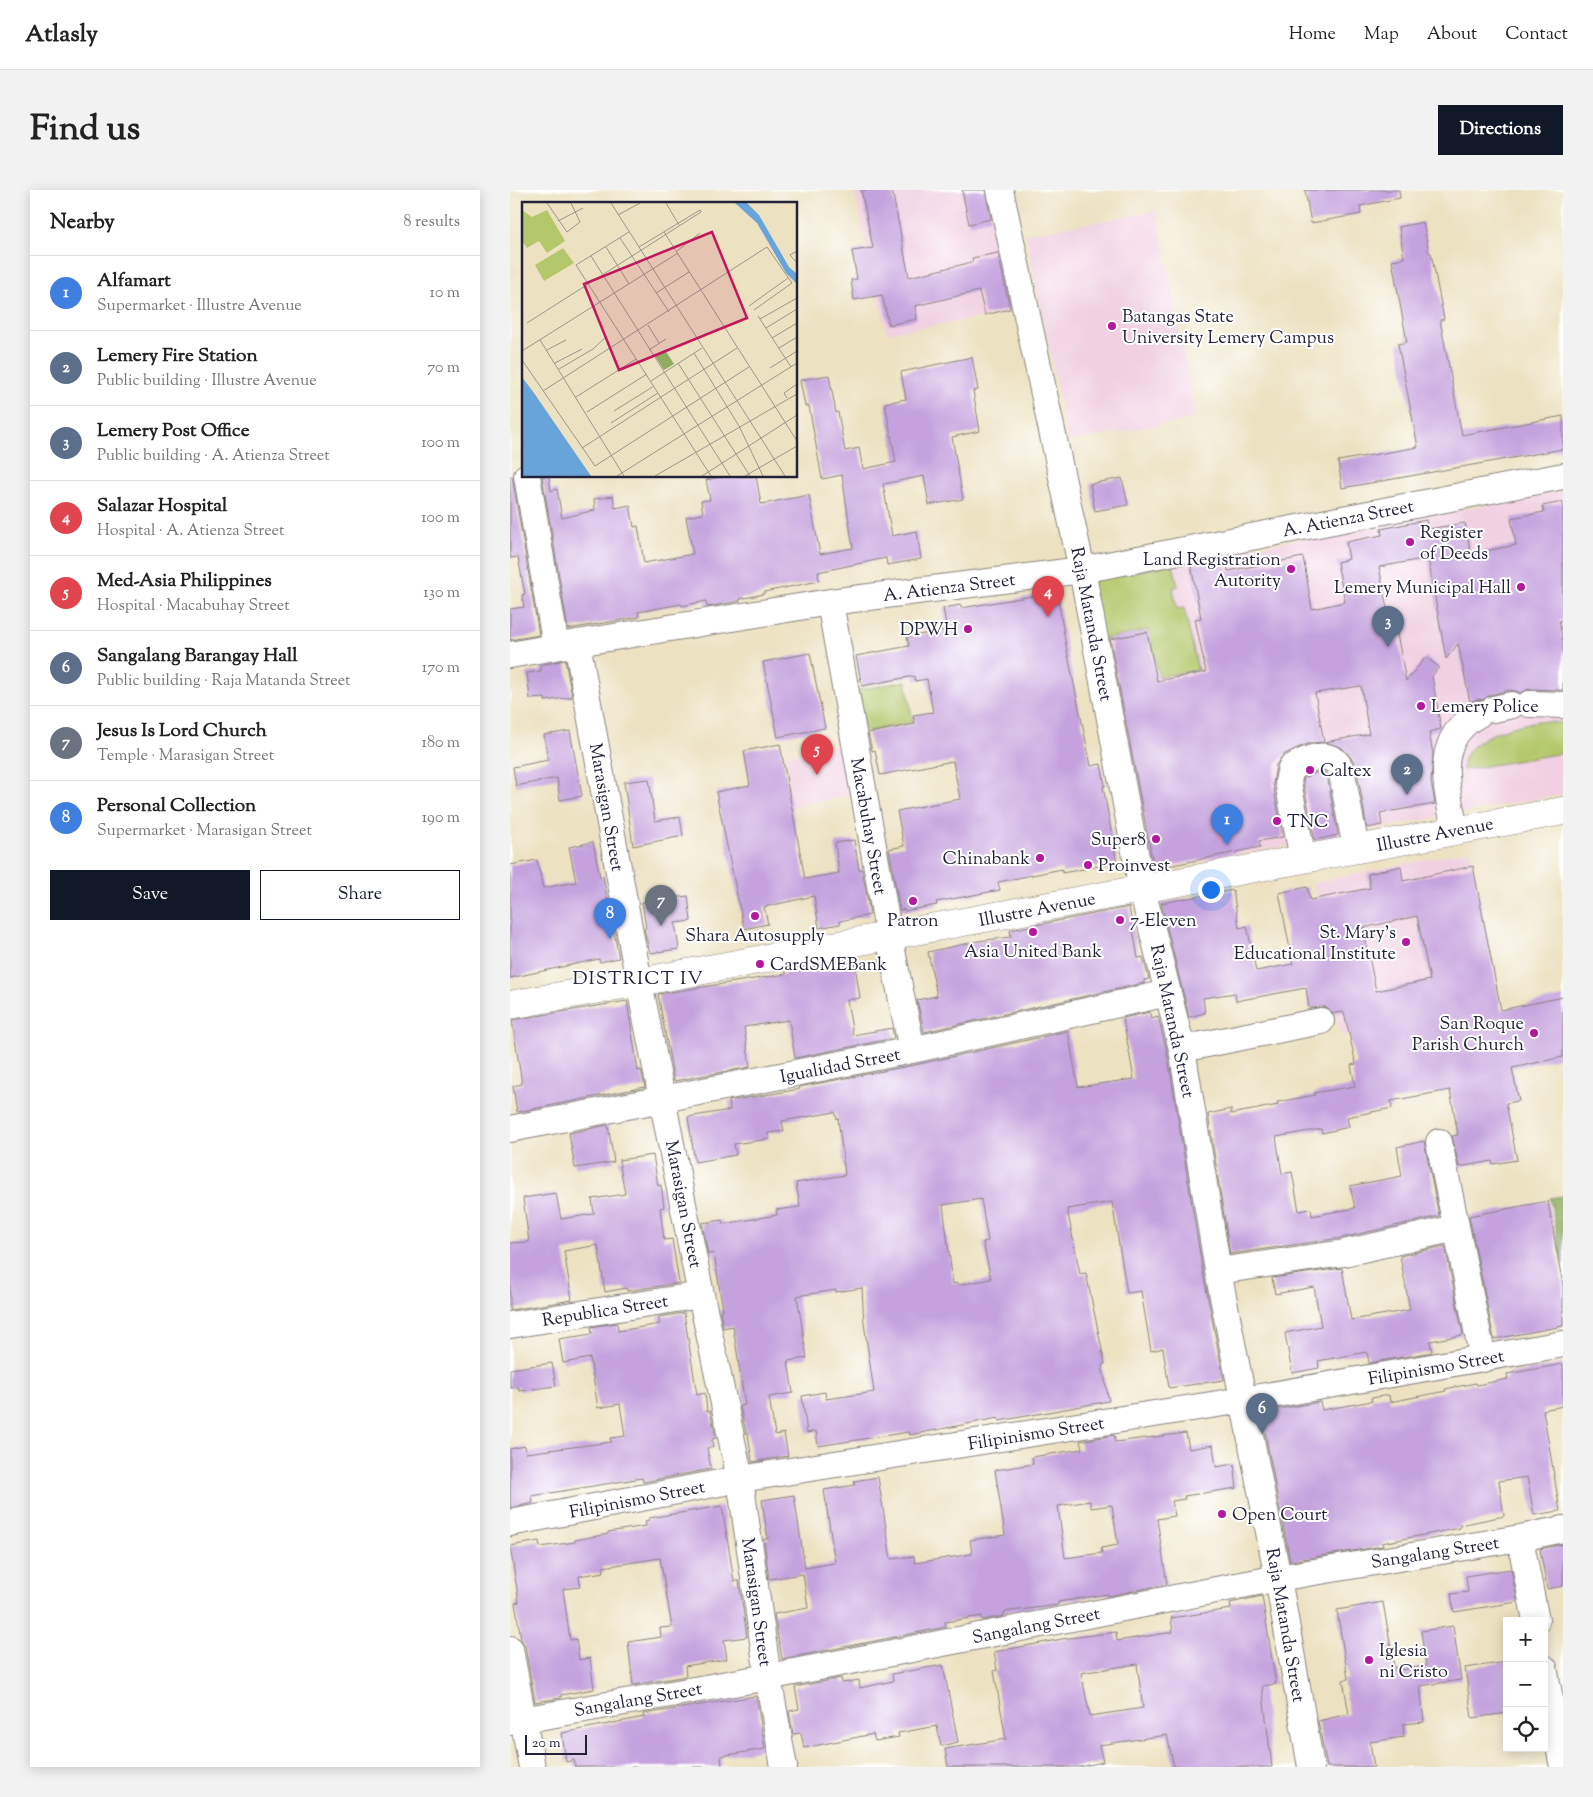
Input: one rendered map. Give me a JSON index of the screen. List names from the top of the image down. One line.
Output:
{"streets":{"main road":["Illustre Avenue"],"street":["A. Atienza Street","Raja Matanda Street","Marasigan Street","Macabuhay Street","Igualidad Street","Republica Street","Filipinismo Street","Sangalang Street"]},"crossings":[["A. Atienza Street","Raja Matanda Street"],["A. Atienza Street","Marasigan Street"],["A. Atienza Street","Macabuhay Street"],["Raja Matanda Street","Illustre Avenue"],["Raja Matanda Street","Igualidad Street"],["Raja Matanda Street","Filipinismo Street"],["Raja Matanda Street","Sangalang Street"],["Marasigan Street","Illustre Avenue"],["Marasigan Street","Igualidad Street"],["Marasigan Street","Republica Street"],["Marasigan Street","Filipinismo Street"],["Marasigan Street","Sangalang Street"],["Macabuhay Street","Illustre Avenue"],["Macabuhay Street","Igualidad Street"]],"districts":["DISTRICT IV"],"places":["Batangas State University Lemery Campus","Register of Deeds","Land Registration Autority","Lemery Municipal Hall","DPWH","Lemery Police","Caltex","TNC","Super8","Chinabank","Proinvest","Patron","Shara Autosupply","7-Eleven","Asia United Bank","St. Mary's Educational Institute","CardSMEBank","San Roque Parish Church","Open Court","Iglesia ni Cristo"],"scale_bar":"20 m","page":{"header":"Atlasly","nav":["Home","Map","About","Contact"],"title":"Find us","buttons":["Directions",["Save","Share"]],"heading":["Nearby","8 results"],"list":[{"mark":"1","name":"Alfamart","note":"Supermarket · Illustre Avenue","value":"10 m"},{"mark":"2","name":"Lemery Fire Station","note":"Public building · Illustre Avenue","value":"70 m"},{"mark":"3","name":"Lemery Post Office","note":"Public building · A. Atienza Street","value":"100 m"},{"mark":"4","name":"Salazar Hospital","note":"Hospital · A. Atienza Street","value":"100 m"},{"mark":"5","name":"Med-Asia Philippines","note":"Hospital · Macabuhay Street","value":"130 m"},{"mark":"6","name":"Sangalang Barangay Hall","note":"Public building · Raja Matanda Street","value":"170 m"},{"mark":"7","name":"Jesus Is Lord Church","note":"Temple · Marasigan Street","value":"180 m"},{"mark":"8","name":"Personal Collection","note":"Supermarket · Marasigan Street","value":"190 m"}],"pins":["4","3","5","2","1","7","8","6"],"map_buttons":["+","−"],"scale":"20 m"}}
